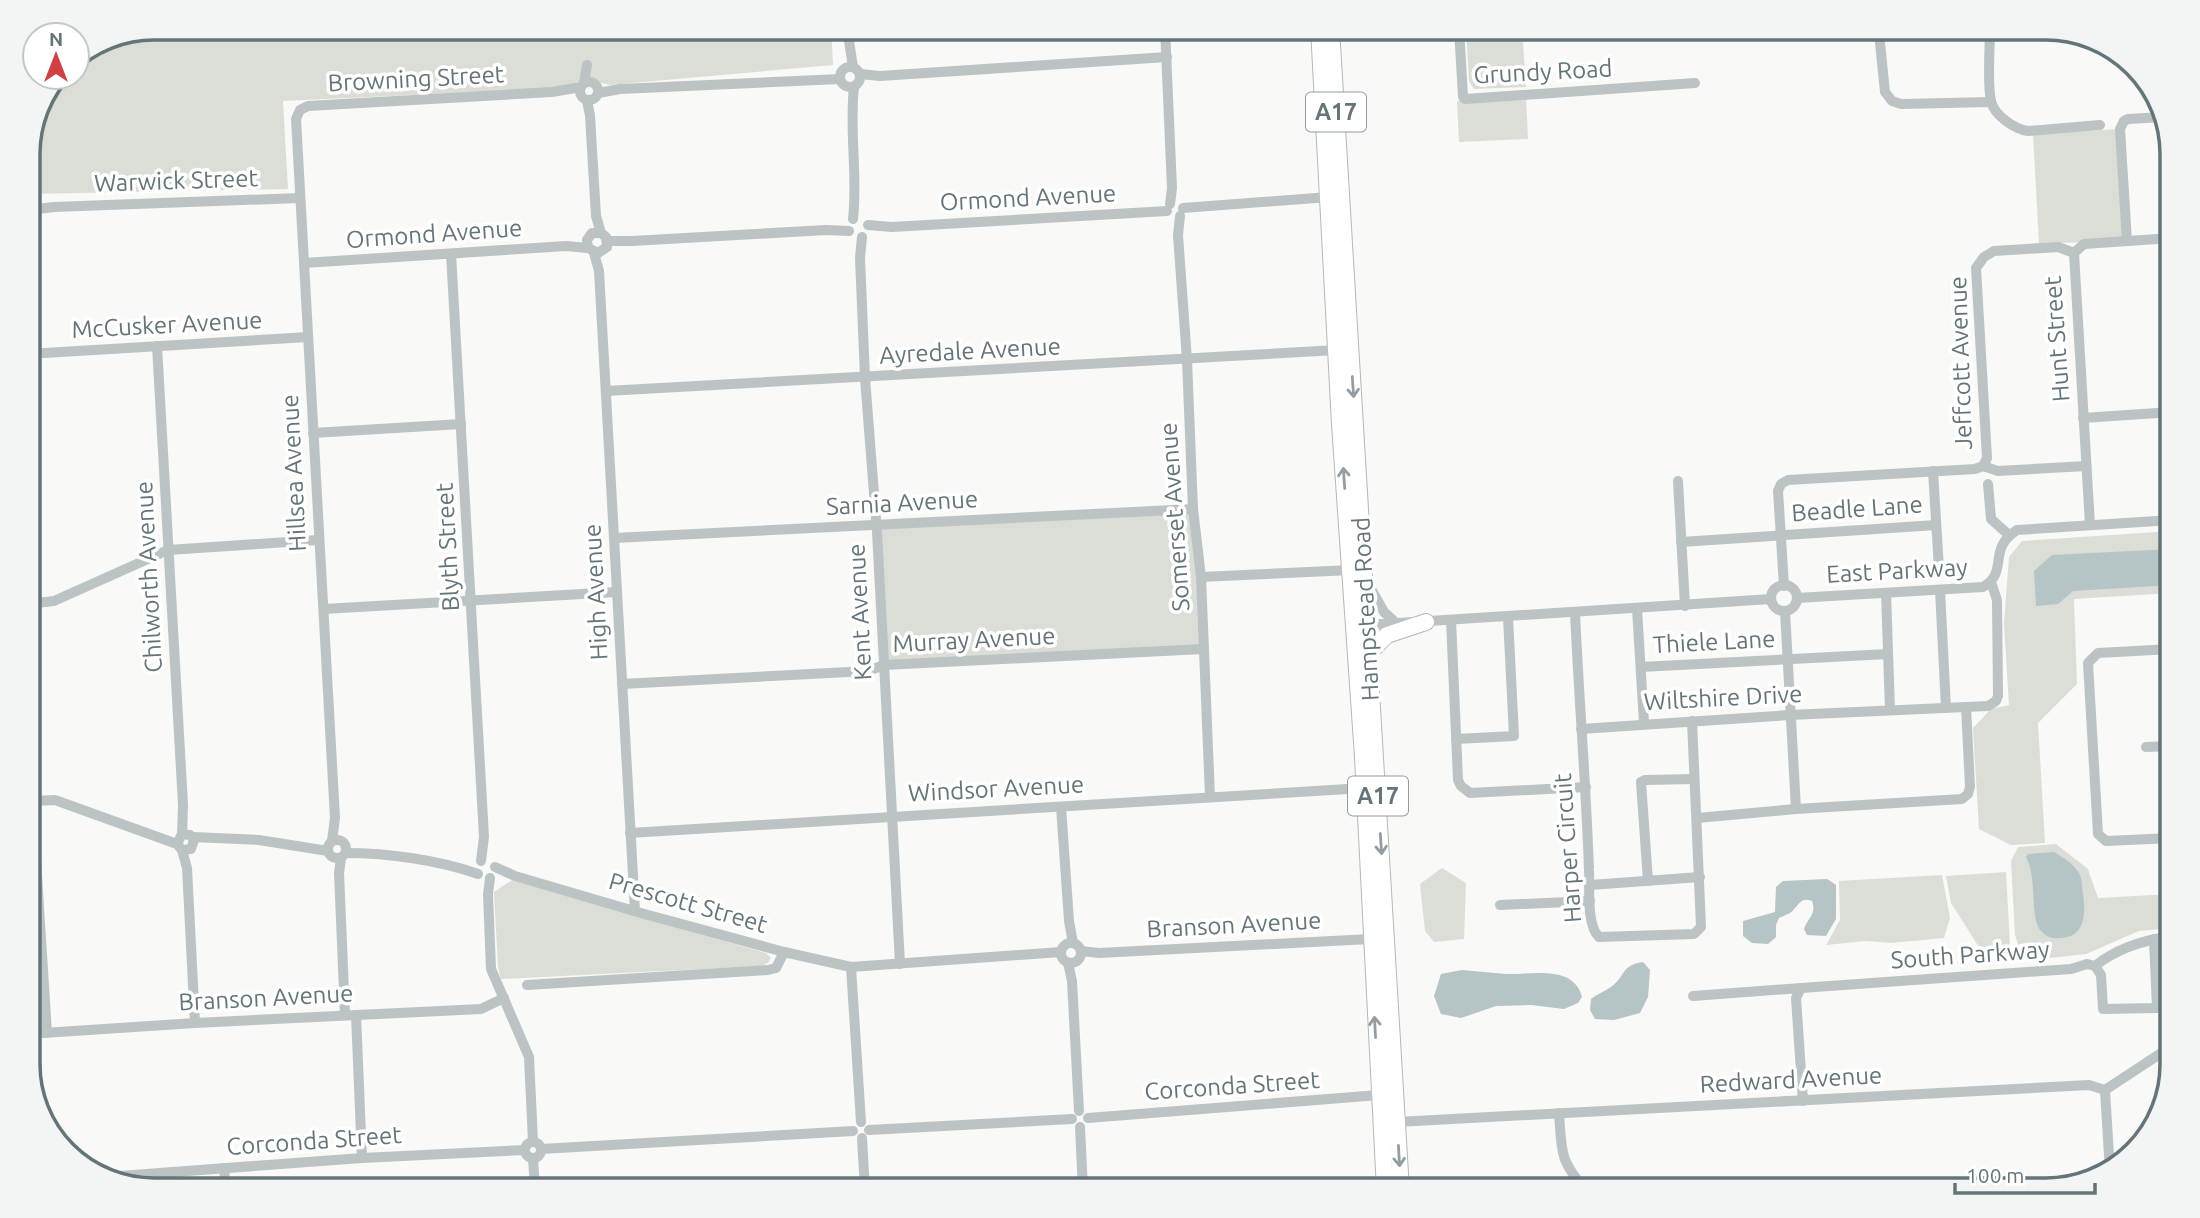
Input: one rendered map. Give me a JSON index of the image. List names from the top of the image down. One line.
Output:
{"streets":{"highway":["A17","Hampstead Road"],"street":["Grundy Road","Browning Street","Warwick Street","Ormond Avenue","McCusker Avenue","Hunt Street","Ayredale Avenue","Jeffcott Avenue","Hillsea Avenue","Sarnia Avenue","Beadle Lane","Somerset Avenue","Blyth Street","East Parkway","Chilworth Avenue","High Avenue","Kent Avenue","Murray Avenue","Thiele Lane","Wiltshire Drive","Windsor Avenue","Harper Circuit","Prescott Street","Branson Avenue","South Parkway","Redward Avenue","Corconda Street"]},"crossings":[["Browning Street","Hillsea Avenue"],["Browning Street","Somerset Avenue"],["Browning Street","High Avenue"],["Browning Street","Kent Avenue"],["Warwick Street","Hillsea Avenue"],["Ormond Avenue","Hillsea Avenue"],["Ormond Avenue","Somerset Avenue"],["Ormond Avenue","Blyth Street"],["Ormond Avenue","High Avenue"],["Ormond Avenue","Hampstead Road"],["Ormond Avenue","Kent Avenue"],["McCusker Avenue","Hillsea Avenue"],["McCusker Avenue","Chilworth Avenue"],["Hunt Street","Jeffcott Avenue"],["Ayredale Avenue","Somerset Avenue"],["Ayredale Avenue","High Avenue"],["Ayredale Avenue","Hampstead Road"],["Ayredale Avenue","Kent Avenue"],["Jeffcott Avenue","Beadle Lane"],["Jeffcott Avenue","East Parkway"],["Hillsea Avenue","Prescott Street"],["Hillsea Avenue","Branson Avenue"],["Hillsea Avenue","Corconda Street"],["Sarnia Avenue","Somerset Avenue"],["Sarnia Avenue","High Avenue"],["Sarnia Avenue","Kent Avenue"],["Somerset Avenue","Murray Avenue"],["Somerset Avenue","Windsor Avenue"],["Blyth Street","Prescott Street"],["Blyth Street","Branson Avenue"],["Blyth Street","Corconda Street"],["East Parkway","Wiltshire Drive"],["Chilworth Avenue","Prescott Street"],["Chilworth Avenue","Branson Avenue"],["High Avenue","Murray Avenue"],["High Avenue","Windsor Avenue"],["High Avenue","Prescott Street"],["Hampstead Road","Windsor Avenue"],["Hampstead Road","Branson Avenue"],["Hampstead Road","Redward Avenue"],["Hampstead Road","Corconda Street"],["Kent Avenue","Murray Avenue"],["Kent Avenue","Windsor Avenue"],["Kent Avenue","Branson Avenue"],["Wiltshire Drive","Harper Circuit"],["Prescott Street","Branson Avenue"]],"scale_bar":"100 m","north":"top"}
